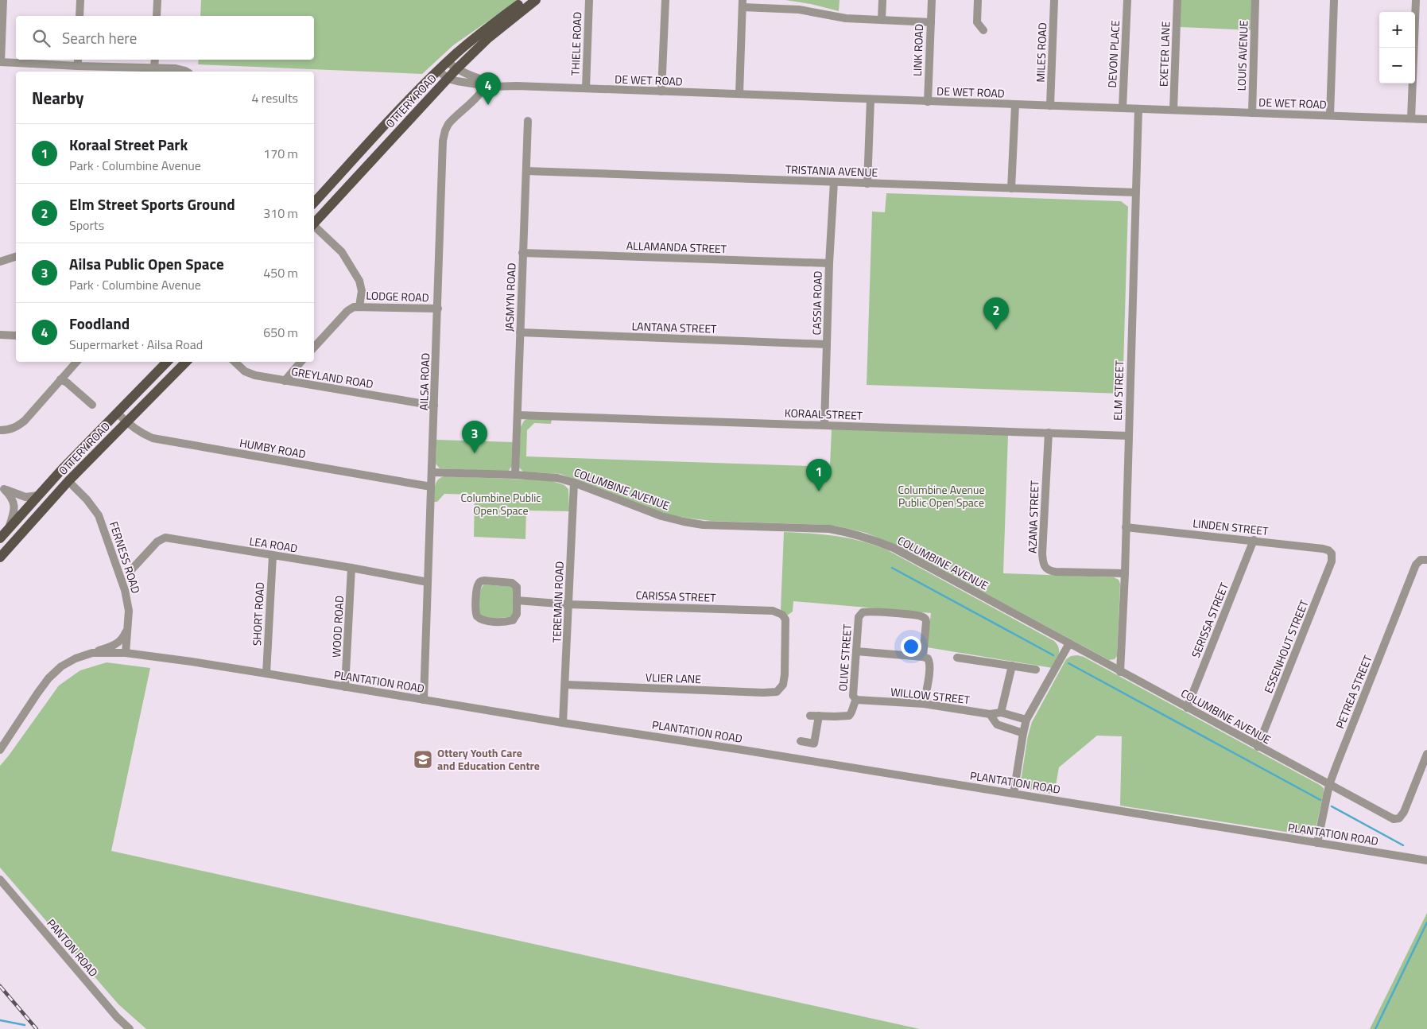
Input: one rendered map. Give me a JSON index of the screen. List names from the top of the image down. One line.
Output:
{"streets":{"main road":["OTTERY ROAD"],"street":["THIELE ROAD","LINK ROAD","MILES ROAD","DEVON PLACE","EXETER LANE","LOUIS AVENUE","DE WET ROAD","TRISTANIA AVENUE","ALLAMANDA STREET","LODGE ROAD","JASMYN ROAD","CASSIA ROAD","LANTANA STREET","GREYLAND ROAD","AILSA ROAD","ELM STREET","KORAAL STREET","HUMBY ROAD","COLUMBINE AVENUE","AZANA STREET","LINDEN STREET","LEA ROAD","FERNESS ROAD","CARISSA STREET","TEREMAIN ROAD","SHORT ROAD","SERISSA STREET","WOOD ROAD","ESSENHOUT STREET","OLIVE STREET","VLIER LANE","PLANTATION ROAD","PETREA STREET","WILLOW STREET","PANTON ROAD"]},"crossings":[["THIELE ROAD","DE WET ROAD"],["LINK ROAD","DE WET ROAD"],["MILES ROAD","DE WET ROAD"],["DEVON PLACE","DE WET ROAD"],["EXETER LANE","DE WET ROAD"],["LOUIS AVENUE","DE WET ROAD"],["DE WET ROAD","OTTERY ROAD"],["DE WET ROAD","AILSA ROAD"],["DE WET ROAD","ELM STREET"],["OTTERY ROAD","HUMBY ROAD"],["OTTERY ROAD","FERNESS ROAD"],["TRISTANIA AVENUE","JASMYN ROAD"],["TRISTANIA AVENUE","CASSIA ROAD"],["TRISTANIA AVENUE","ELM STREET"],["ALLAMANDA STREET","JASMYN ROAD"],["ALLAMANDA STREET","CASSIA ROAD"],["LODGE ROAD","AILSA ROAD"],["JASMYN ROAD","LANTANA STREET"],["JASMYN ROAD","KORAAL STREET"],["JASMYN ROAD","COLUMBINE AVENUE"],["CASSIA ROAD","LANTANA STREET"],["CASSIA ROAD","KORAAL STREET"],["GREYLAND ROAD","AILSA ROAD"],["AILSA ROAD","HUMBY ROAD"],["AILSA ROAD","COLUMBINE AVENUE"],["AILSA ROAD","LEA ROAD"],["AILSA ROAD","PLANTATION ROAD"],["ELM STREET","KORAAL STREET"],["ELM STREET","COLUMBINE AVENUE"],["ELM STREET","AZANA STREET"],["ELM STREET","LINDEN STREET"],["KORAAL STREET","AZANA STREET"],["COLUMBINE AVENUE","TEREMAIN ROAD"],["COLUMBINE AVENUE","SERISSA STREET"],["COLUMBINE AVENUE","ESSENHOUT STREET"],["COLUMBINE AVENUE","PETREA STREET"],["LINDEN STREET","SERISSA STREET"],["LINDEN STREET","ESSENHOUT STREET"],["LEA ROAD","SHORT ROAD"],["LEA ROAD","WOOD ROAD"],["FERNESS ROAD","PLANTATION ROAD"],["CARISSA STREET","TEREMAIN ROAD"],["CARISSA STREET","VLIER LANE"],["TEREMAIN ROAD","VLIER LANE"],["TEREMAIN ROAD","PLANTATION ROAD"],["SHORT ROAD","PLANTATION ROAD"],["WOOD ROAD","PLANTATION ROAD"],["OLIVE STREET","WILLOW STREET"],["PLANTATION ROAD","PETREA STREET"]],"parks":["Columbine Avenue Public Open Space","Columbine Public Open Space"],"places":{"school or university":["Ottery Youth Care and Education Centre"]},"page":{"map_buttons":["+","−"],"search":"Search here","heading":["Nearby","4 results"],"pins":["4","2","3","1"],"list":[{"mark":"1","name":"Koraal Street Park","note":"Park · Columbine Avenue","value":"170 m"},{"mark":"2","name":"Elm Street Sports Ground","note":"Sports","value":"310 m"},{"mark":"3","name":"Ailsa Public Open Space","note":"Park · Columbine Avenue","value":"450 m"},{"mark":"4","name":"Foodland","note":"Supermarket · Ailsa Road","value":"650 m"}]}}
